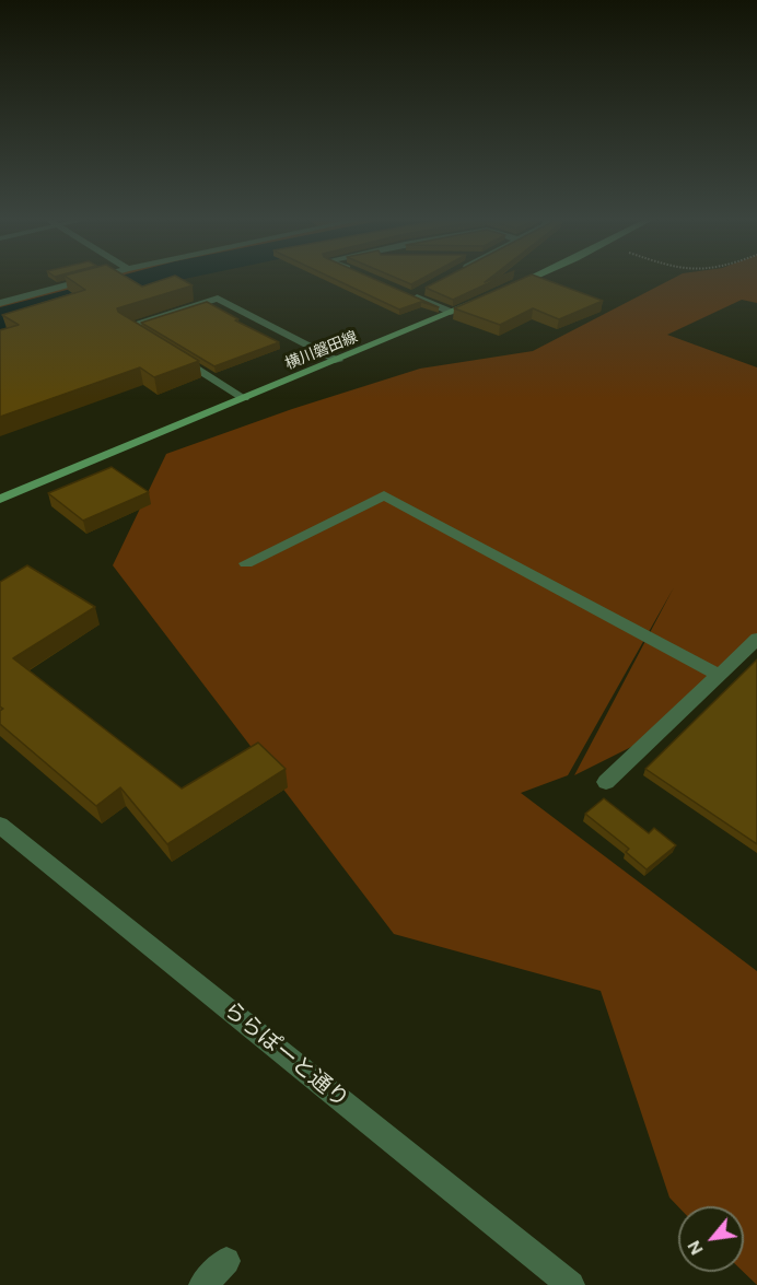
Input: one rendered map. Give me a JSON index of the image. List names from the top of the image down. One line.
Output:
{"streets":{"main road":["横川磐田線"],"street":["ららぽーと通り"]},"north":"bottom left"}
